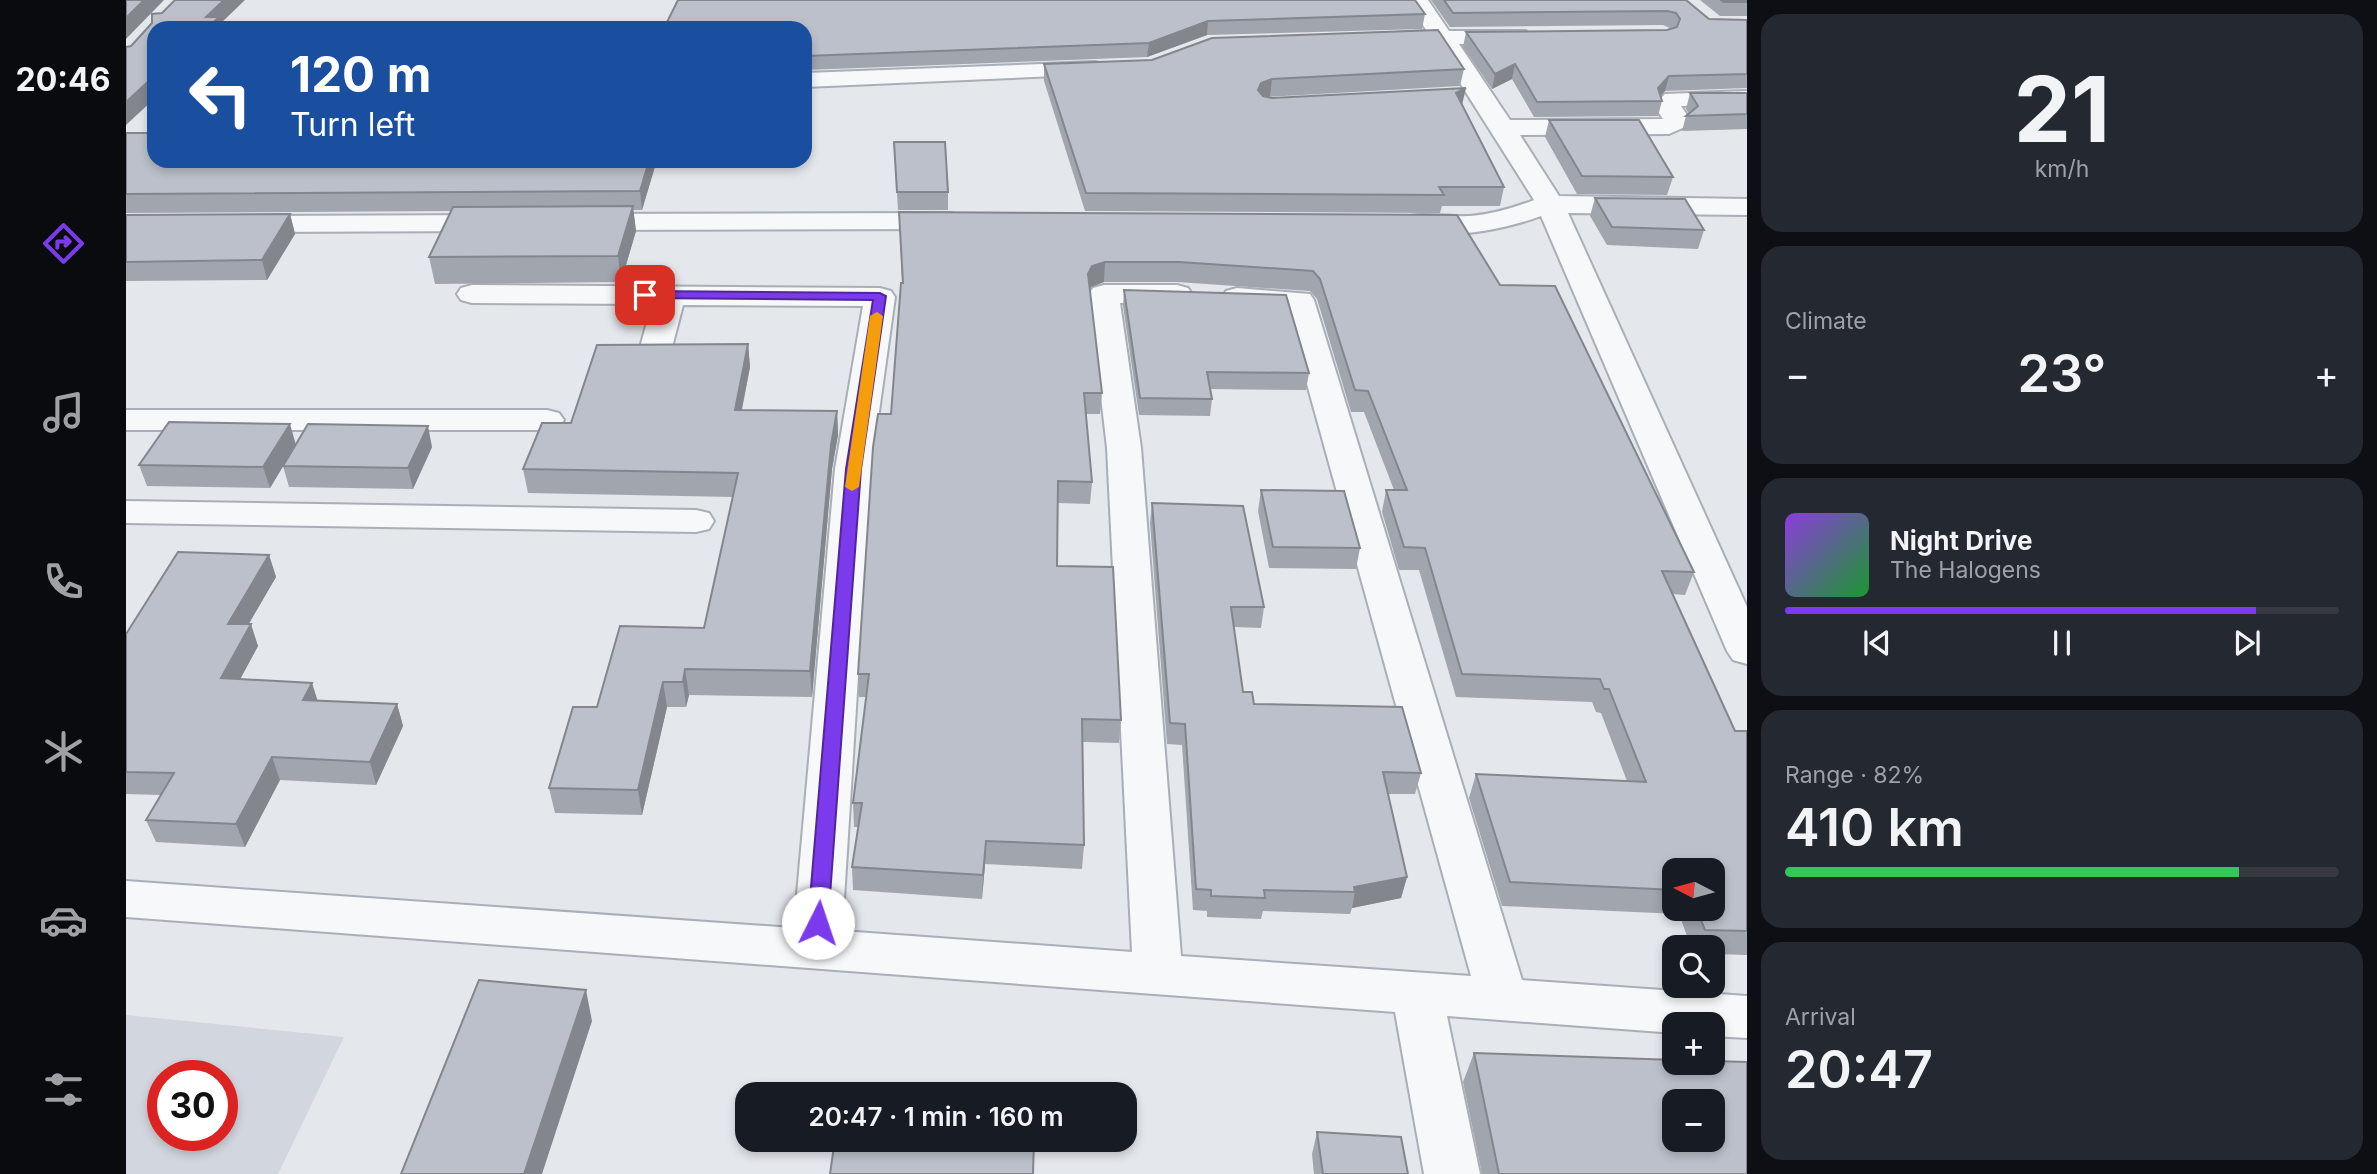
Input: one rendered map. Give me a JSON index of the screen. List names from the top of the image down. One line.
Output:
{"north":"left","page":{"tabs":"20:46","tile":[["21","km/h"],"Climate",["Range · 82%","410 km"],["Arrival","20:47"]],"turn":["120 m","Turn left"],"heat":["−","23°","+"],"song":["Night Drive","The Halogens"],"map_buttons":["+","−"],"limit":"30","trip":"20:47 · 1 min · 160 m"}}
